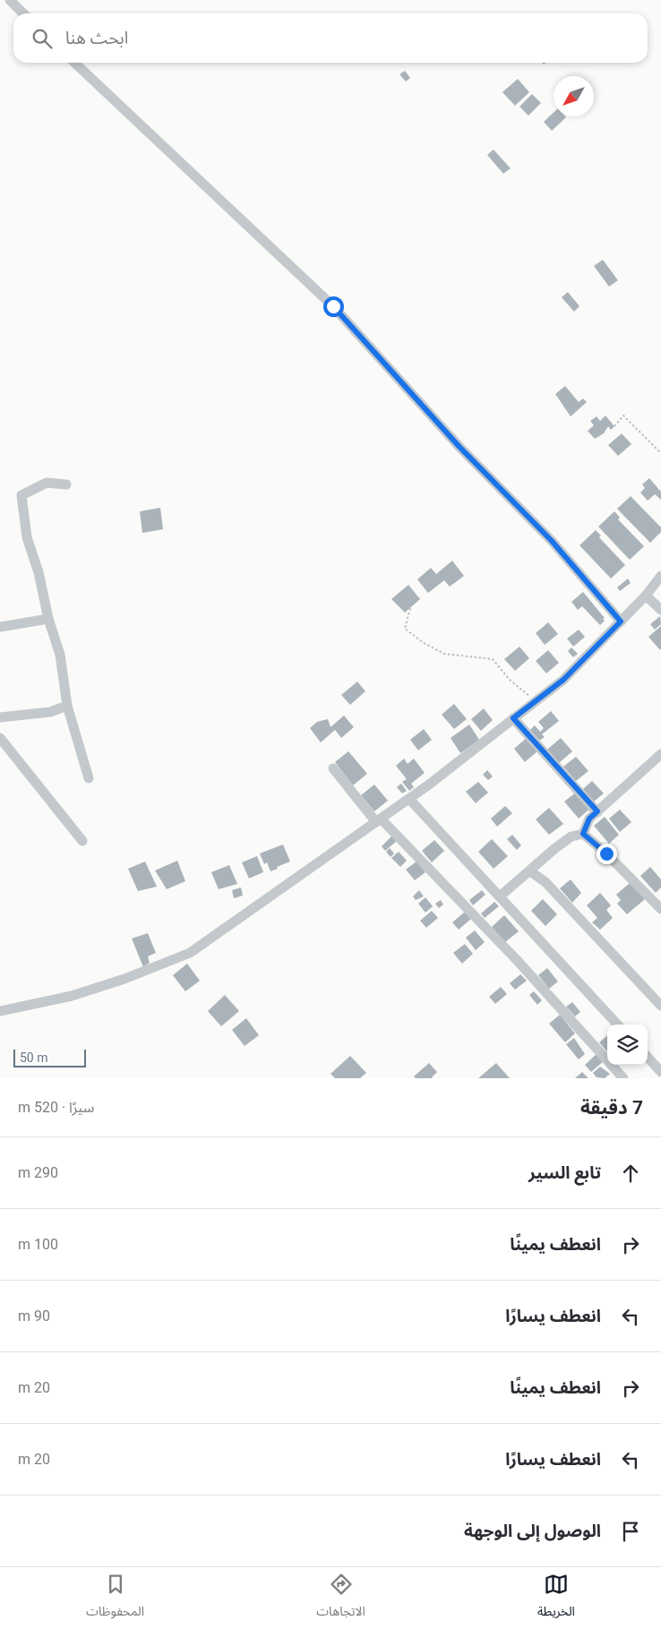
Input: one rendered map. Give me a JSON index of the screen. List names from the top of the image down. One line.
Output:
{"scale_bar":"50 m","north":"bottom left","page":{"search":"ابحث هنا","scale":"50 m","heading":["7 دقيقة","سيرًا · 520 m"],"list":[["تابع السير","290 m"],["انعطف يمينًا","100 m"],["انعطف يسارًا","90 m"],["انعطف يمينًا","20 m"],["انعطف يسارًا","20 m"],"الوصول إلى الوجهة"],"nav":["الخريطة","الاتجاهات","المحفوظات"]}}
